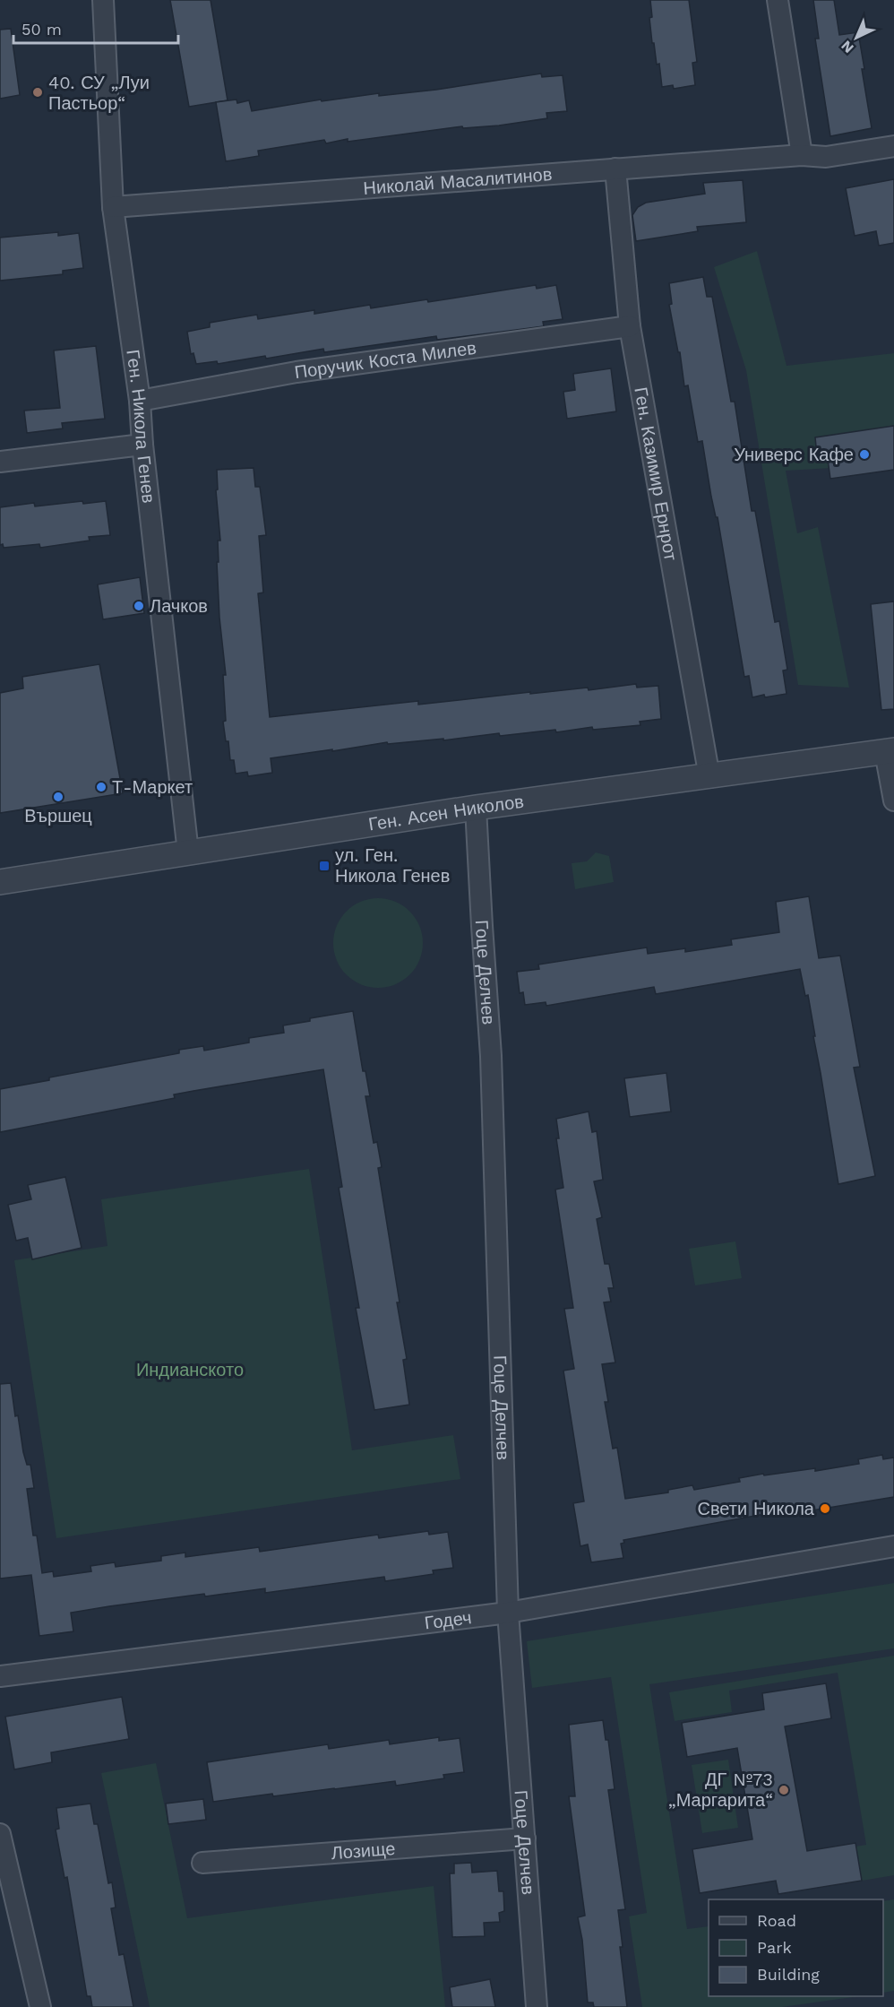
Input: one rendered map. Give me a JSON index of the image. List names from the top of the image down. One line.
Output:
{"streets":{"street":["Николай Масалитинов","Поручик Коста Милев","Ген. Никола Генев","Ген. Казимир Ернрот","Ген. Асен Николов","Гоце Делчев","Годеч","Лозище"]},"crossings":[["Николай Масалитинов","Ген. Никола Генев"],["Николай Масалитинов","Ген. Казимир Ернрот"],["Поручик Коста Милев","Ген. Никола Генев"],["Поручик Коста Милев","Ген. Казимир Ернрот"],["Ген. Никола Генев","Ген. Асен Николов"],["Ген. Казимир Ернрот","Ген. Асен Николов"],["Ген. Асен Николов","Гоце Делчев"],["Гоце Делчев","Годеч"],["Гоце Делчев","Лозище"]],"parks":["Индианското"],"places":{"other":["40. СУ „Луи Пастьор“","Универс Кафе","Лачков","Т-Маркет","Вършец","Свети Никола","ДГ №73 „Маргарита“"],"transit":["ул. Ген. Никола Генев"]},"legend":["Road","Park","Building"],"scale_bar":"50 m","north":"bottom left"}
